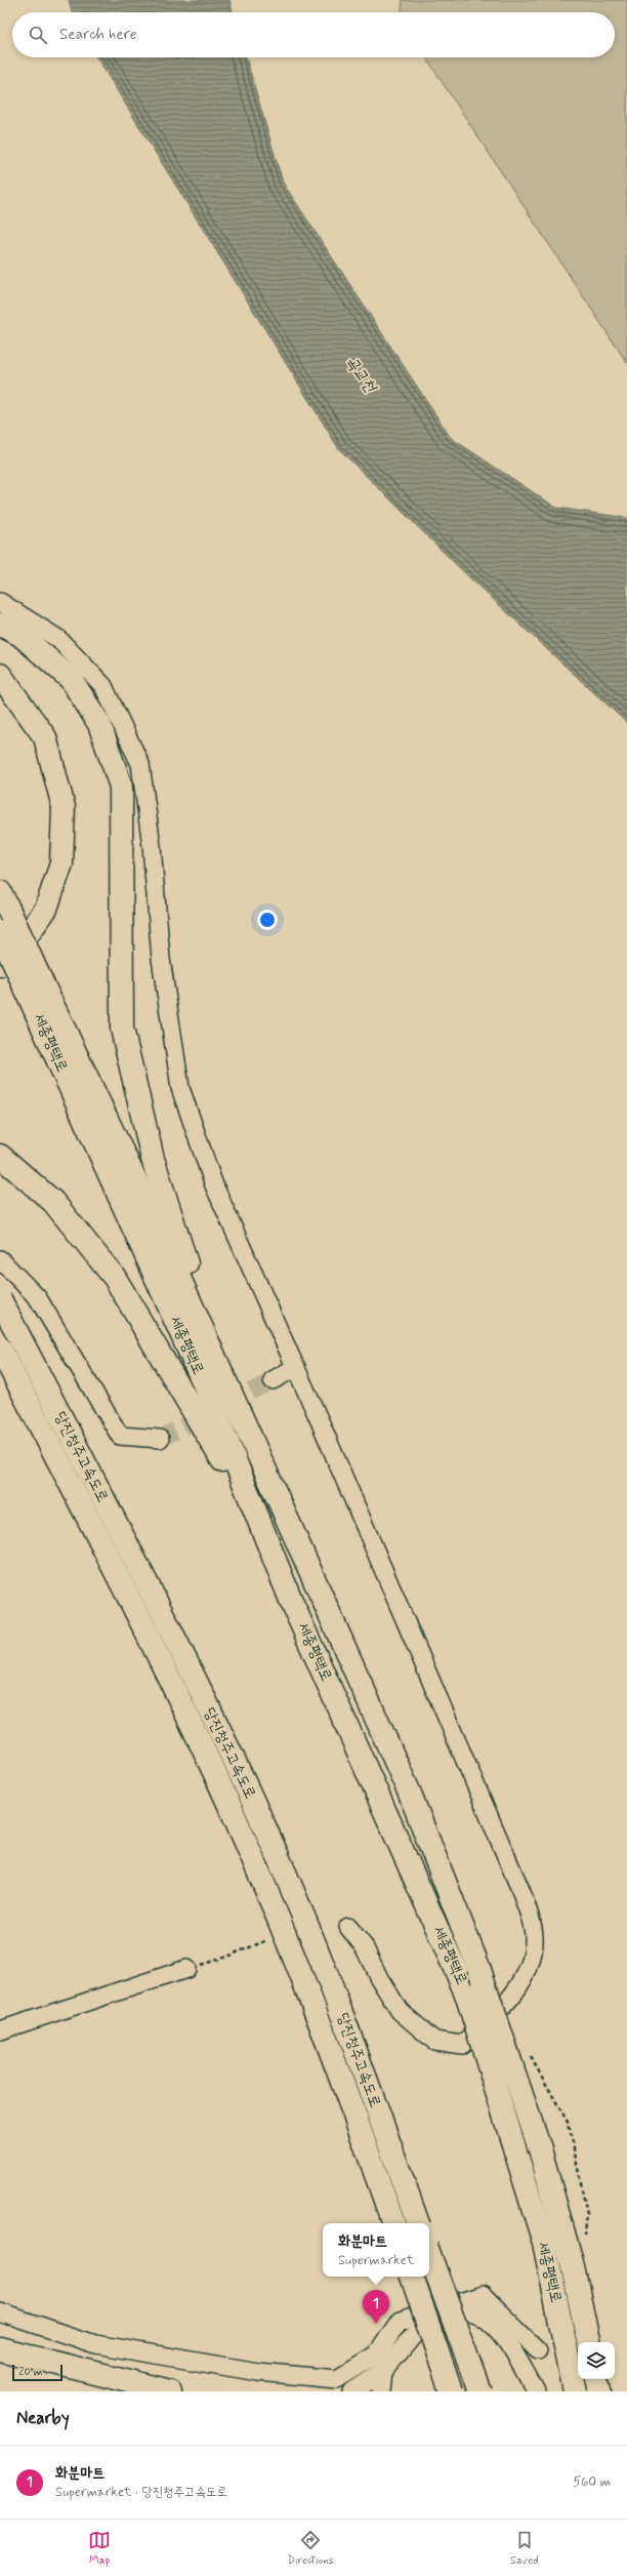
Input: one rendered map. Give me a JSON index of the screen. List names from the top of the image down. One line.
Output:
{"streets":{"highway":["세종평택로","당진청주고속도로"]},"water":["곡교천"],"scale_bar":"20 m","page":{"search":"Search here","popup":["화분마트","Supermarket"],"pins":"1","scale":"20 m","heading":"Nearby","list":[{"mark":"1","name":"화분마트","note":"Supermarket · 당진청주고속도로","value":"560 m"}],"nav":["Map","Directions","Saved"]}}
